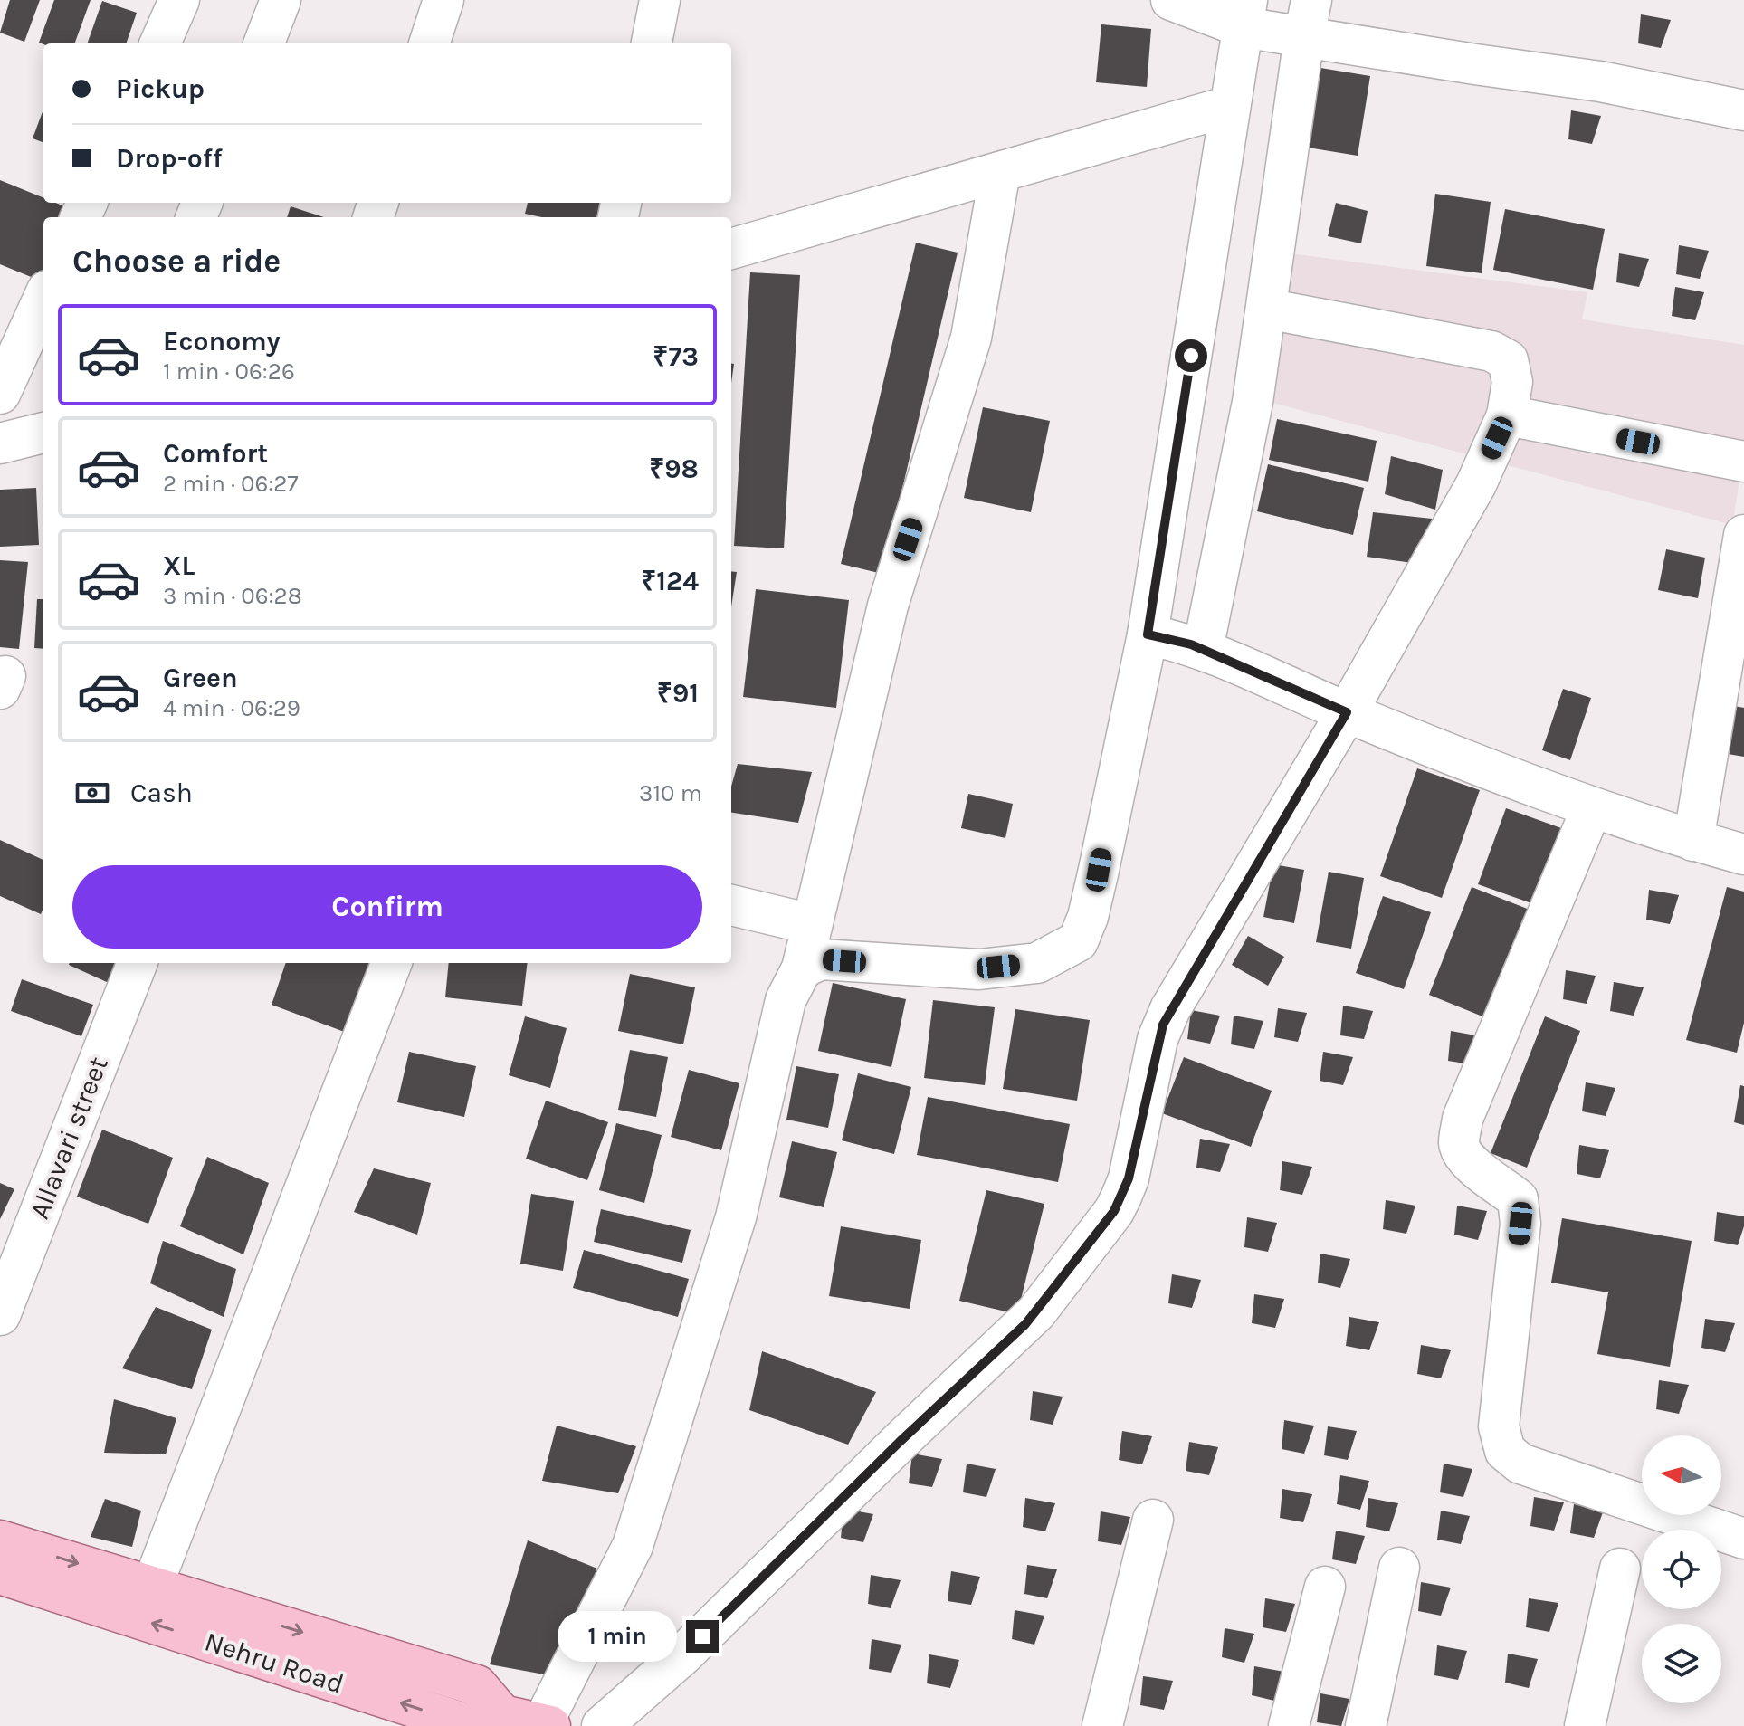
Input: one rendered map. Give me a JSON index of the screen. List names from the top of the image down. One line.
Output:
{"streets":{"main road":["Nehru Road"],"street":["Allavari street"]},"north":"left","page":{"banner":["Pickup","Drop-off"],"heading":"Choose a ride","list":[{"name":"Economy","note":"1 min · 06:26","value":"₹73"},{"name":"Comfort","note":"2 min · 06:27","value":"₹98"},{"name":"XL","note":"3 min · 06:28","value":"₹124"},{"name":"Green","note":"4 min · 06:29","value":"₹91"}],"pay":["Cash","310 m"],"buttons":"Confirm","bubble":"1 min"}}
